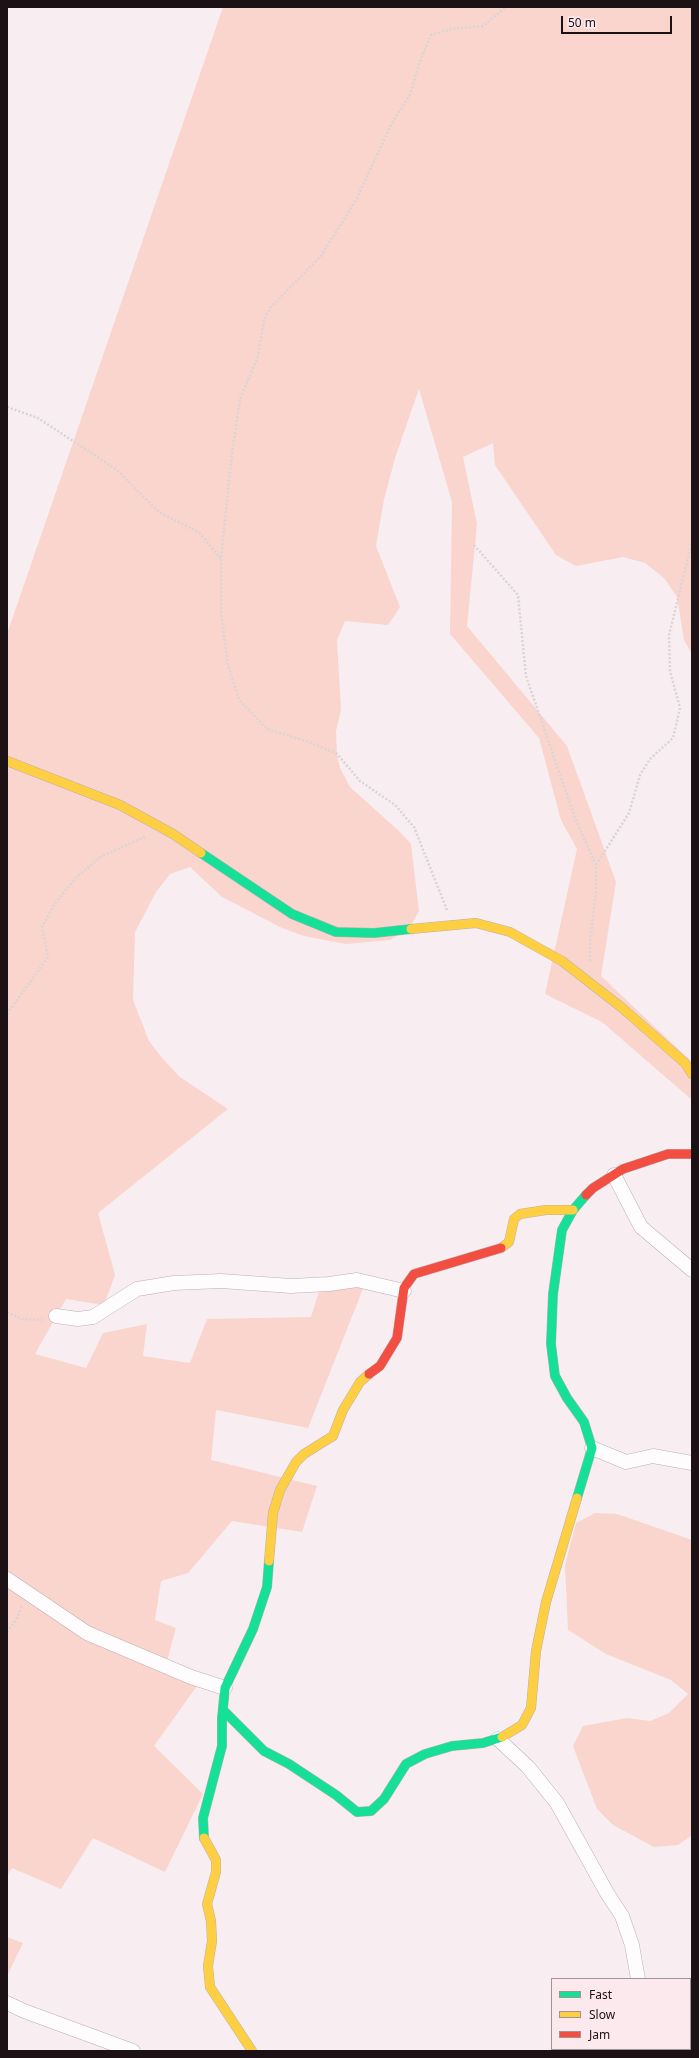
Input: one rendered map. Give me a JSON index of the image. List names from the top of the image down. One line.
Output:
{"legend":["Fast","Slow","Jam"],"scale_bar":"50 m"}
